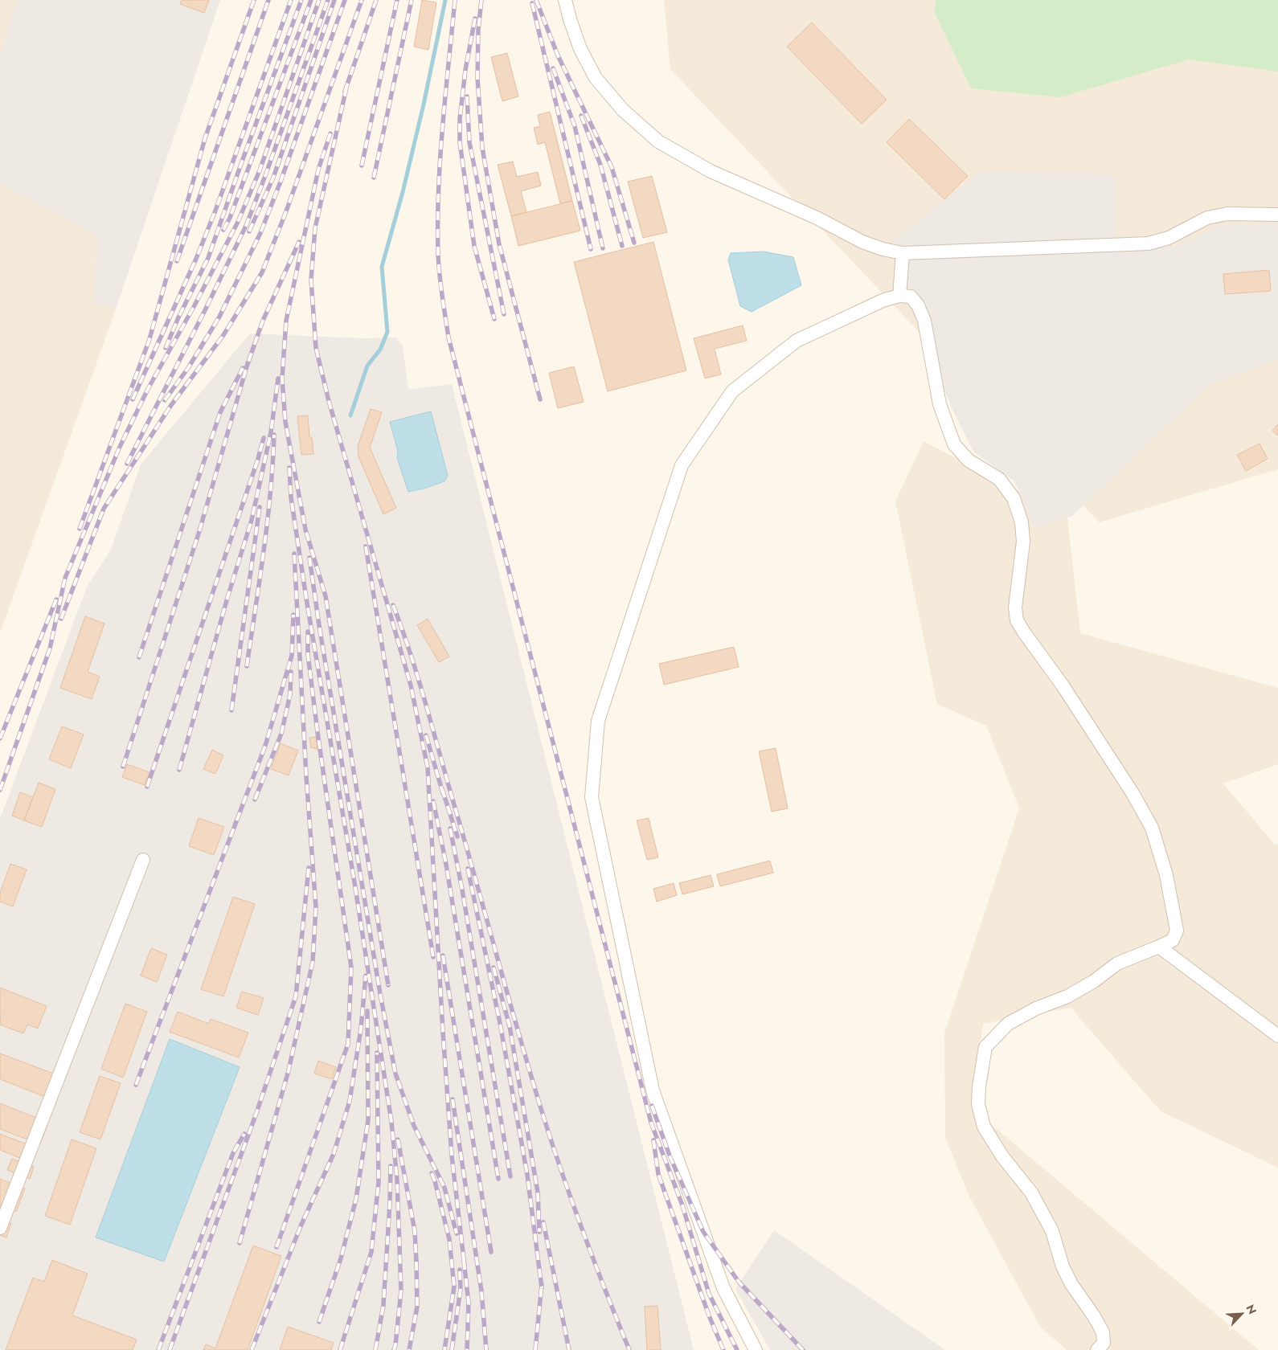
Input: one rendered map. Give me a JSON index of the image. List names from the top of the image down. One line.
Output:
{"north":"top right"}
